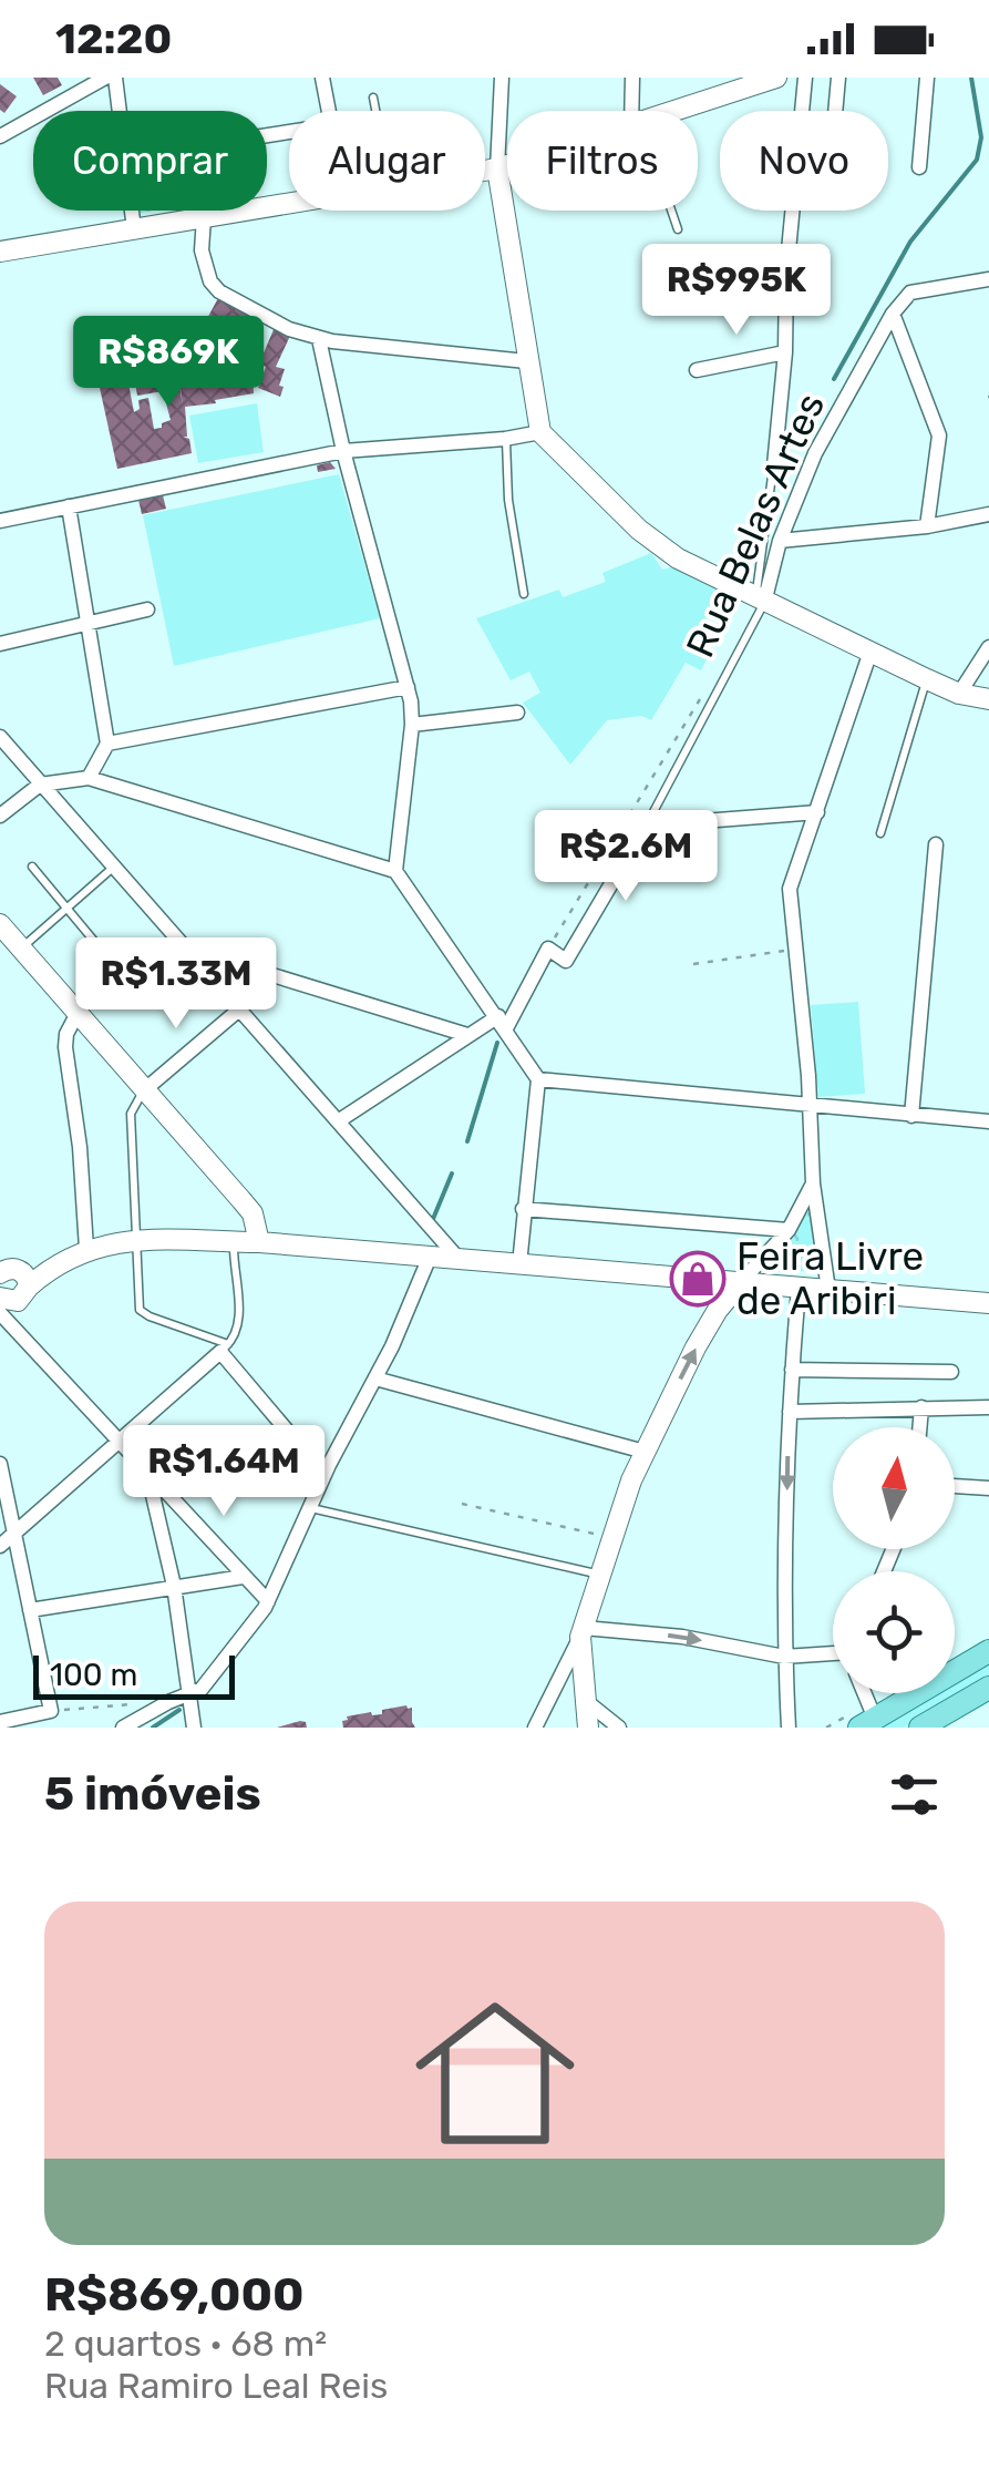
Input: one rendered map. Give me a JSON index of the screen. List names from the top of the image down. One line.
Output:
{"streets":{"street":["Rua Belas Artes"]},"places":{"shop":["Feira Livre de Aribiri"]},"scale_bar":"100 m","north":"top","page":{"status":"12:20","chip":["Comprar","Alugar","Filtros","Novo"],"price":["R$995K","R$869K","R$2.6M","R$1.33M","R$1.64M"],"scale":"100 m","heading":"5 imóveis","list":[{"name":"R$869,000","note":"2 quartos · 68 m² · Rua Ramiro Leal Reis"}]}}
